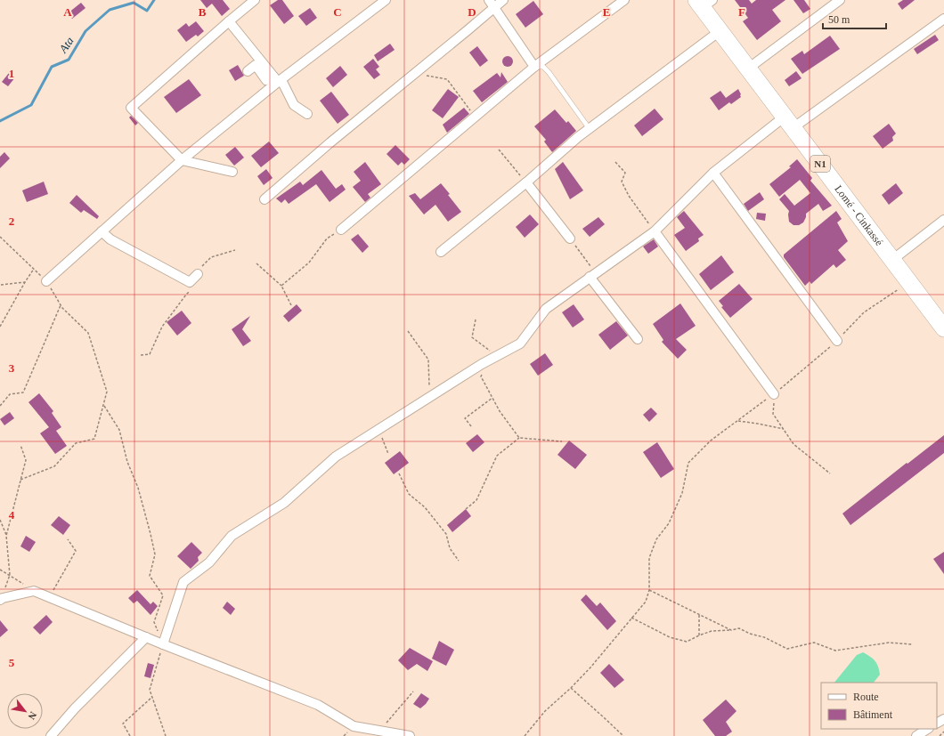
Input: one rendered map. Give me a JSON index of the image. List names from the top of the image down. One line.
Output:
{"streets":{"highway":["N1","Lomé - Cinkassé"]},"water":["Ata"],"legend":["Route","Bâtiment"],"scale_bar":"50 m","north":"bottom right","grid":{"columns":["A","B","C","D","E","F"],"rows":["1","2","3","4","5"]}}
